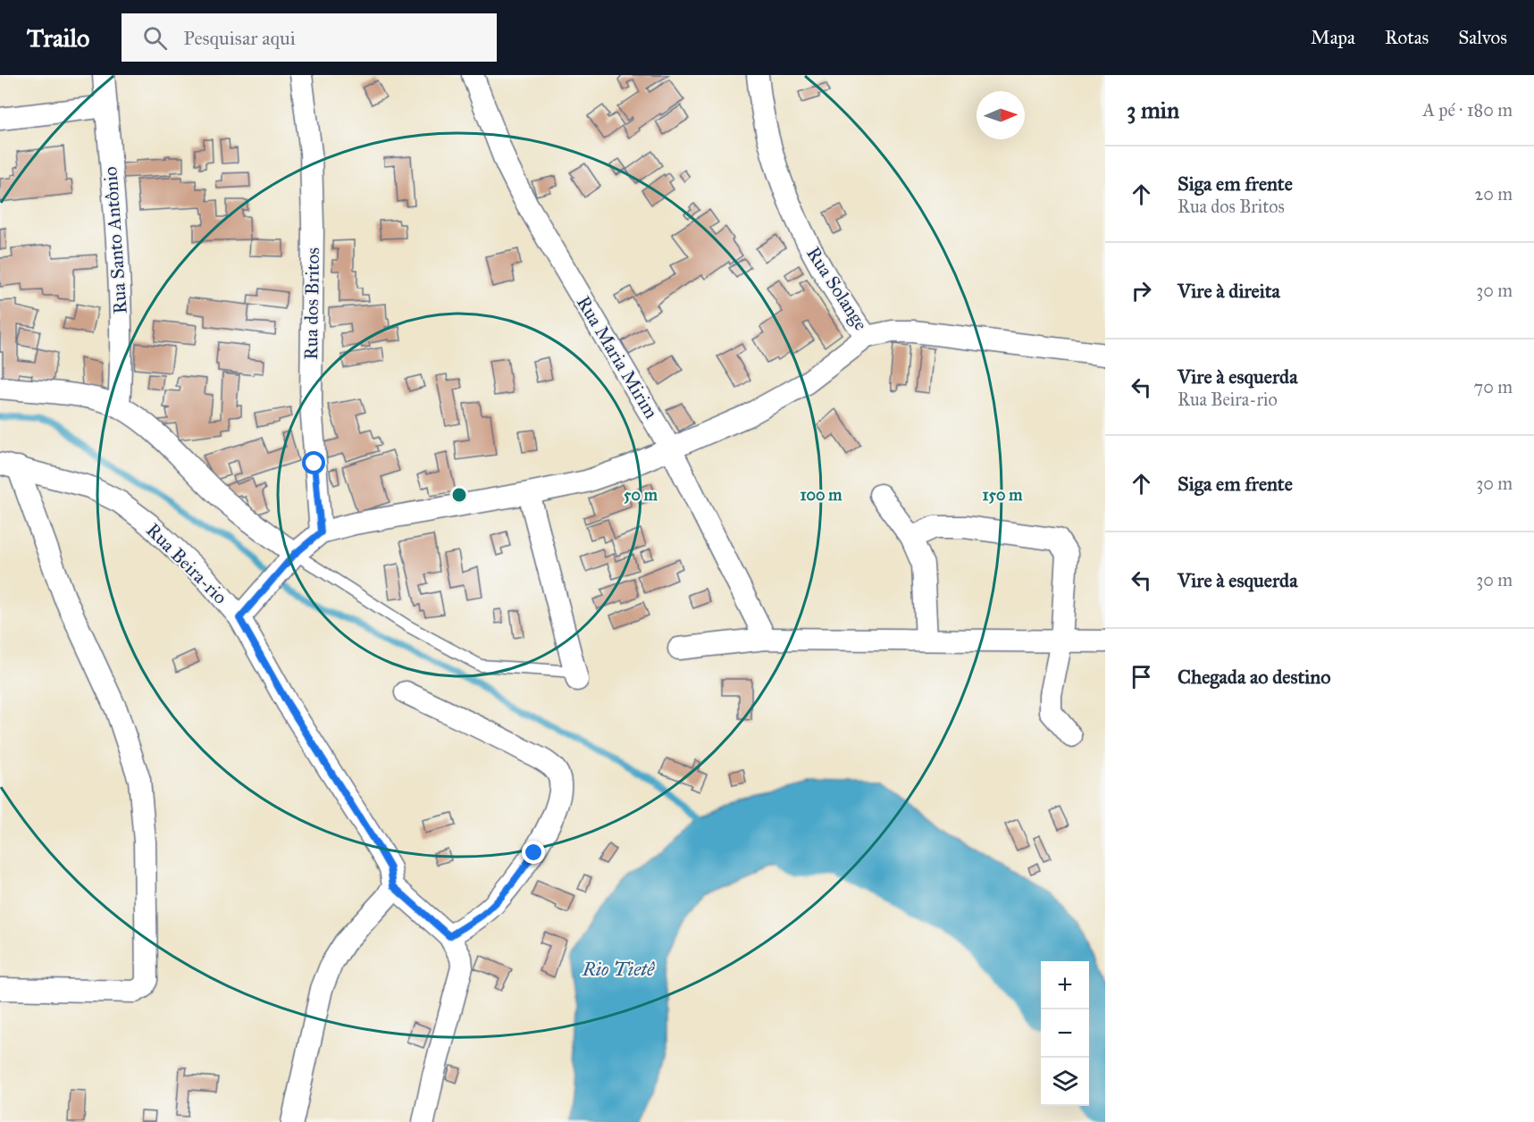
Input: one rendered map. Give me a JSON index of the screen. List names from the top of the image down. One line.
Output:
{"streets":{"street":["Rua Santo Antônio","Rua Solange","Rua dos Britos","Rua Maria Mirim","Rua Beira-rio"]},"water":["Rio Tietê"],"north":"right","page":{"header":"Trailo","search":"Pesquisar aqui","nav":["Mapa","Rotas","Salvos"],"heading":["3 min","A pé · 180 m"],"list":[["Siga em frente","Rua dos Britos","20 m"],["Vire à direita","30 m"],["Vire à esquerda","Rua Beira-rio","70 m"],["Siga em frente","30 m"],["Vire à esquerda","30 m"],"Chegada ao destino"],"map_buttons":["+","−"]},"rings":["50 m","100 m","150 m"]}
